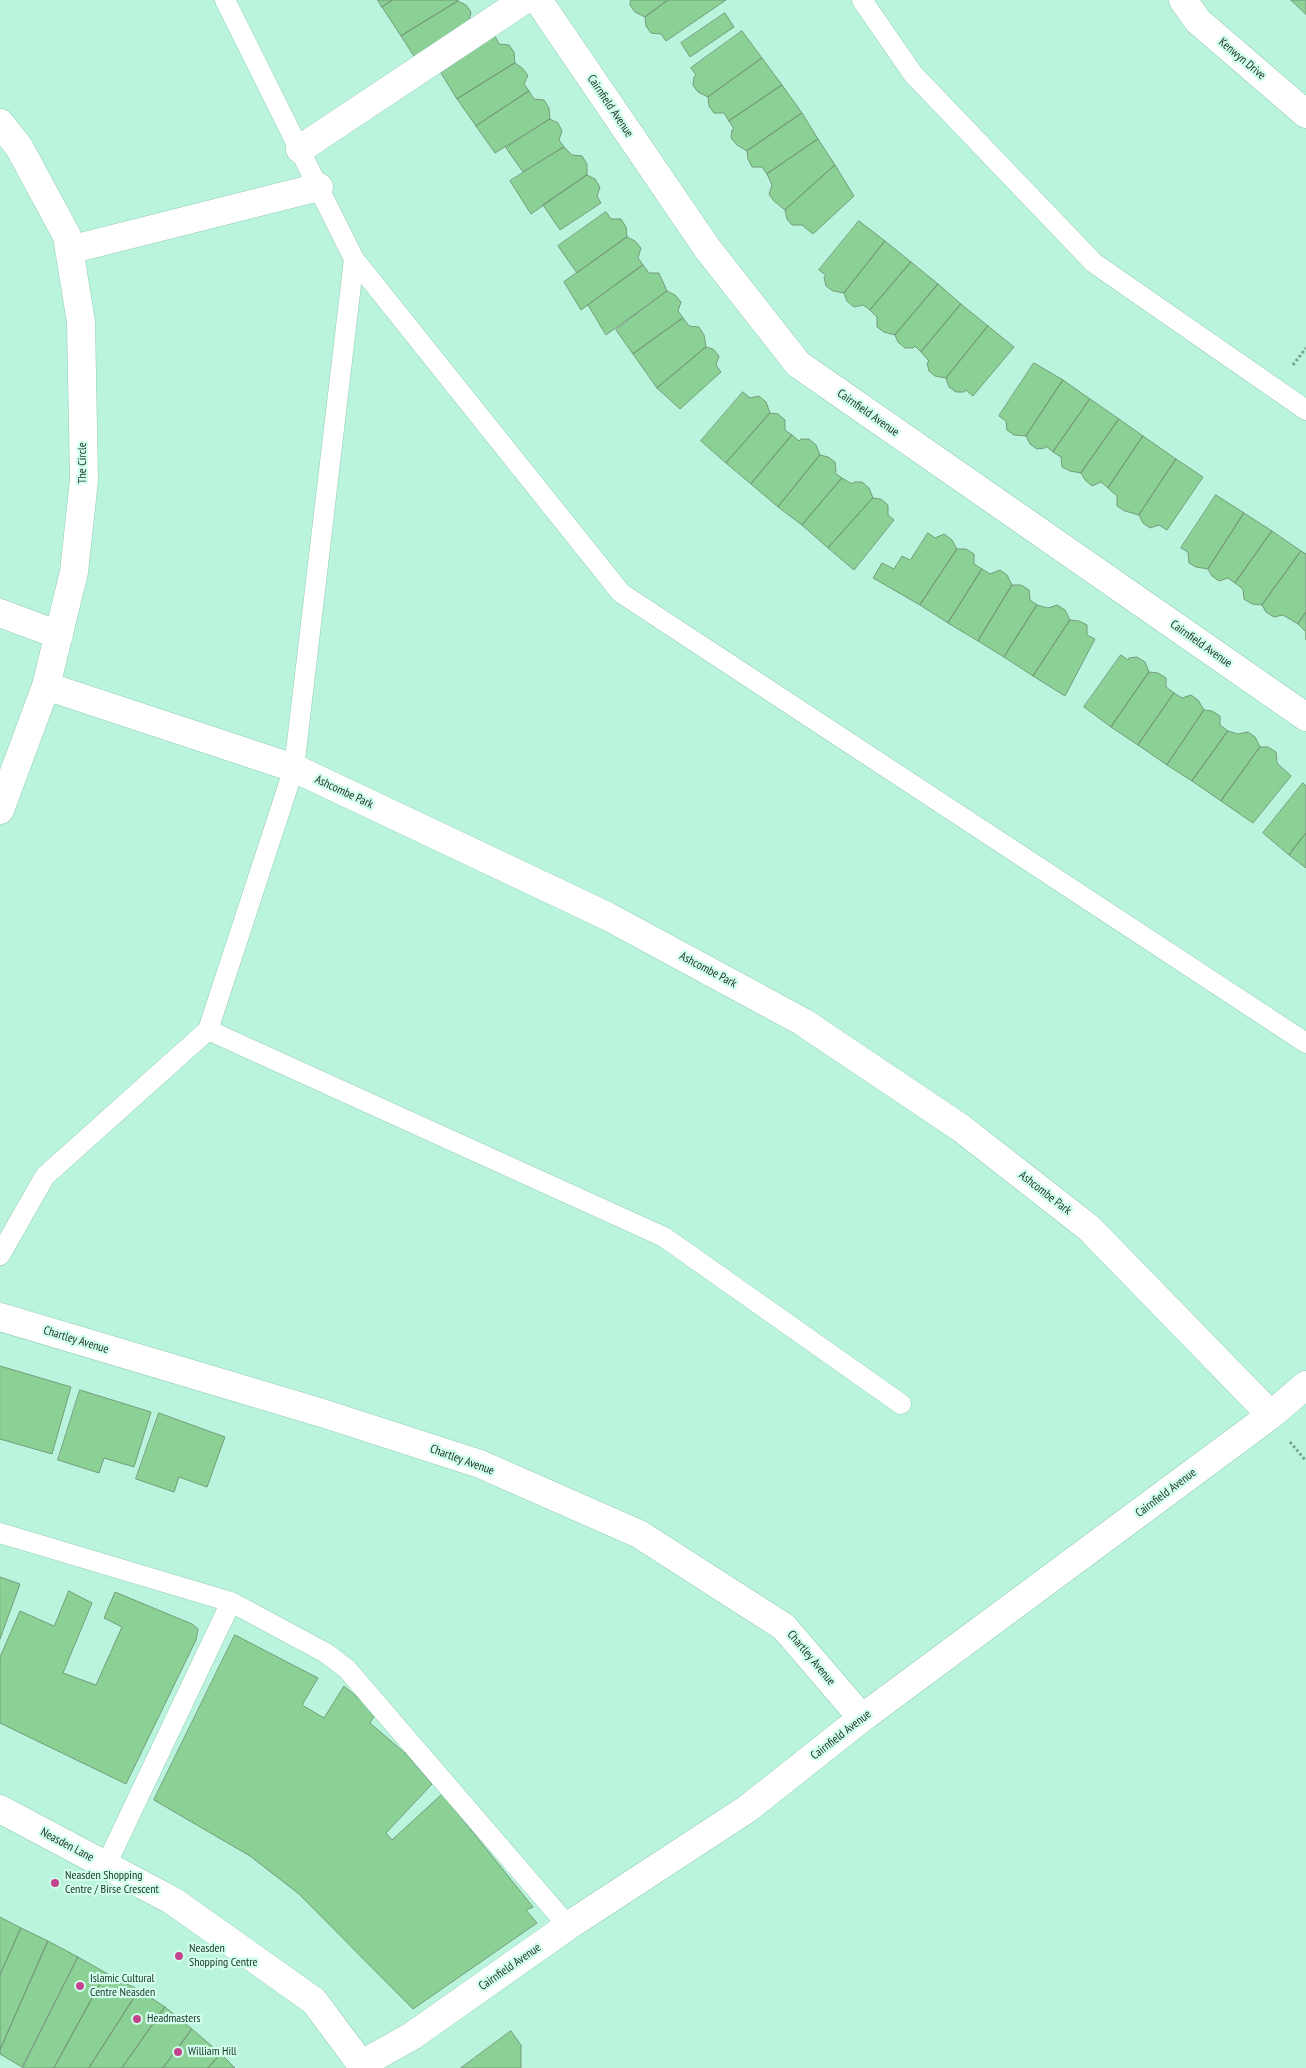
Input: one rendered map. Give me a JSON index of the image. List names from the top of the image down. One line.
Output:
{"streets":{"street":["Kenwyn Drive","Cairnfield Avenue","The Circle","Ashcombe Park","Chartley Avenue","Neasden Lane"]},"crossings":[["Cairnfield Avenue","Ashcombe Park"],["Cairnfield Avenue","Chartley Avenue"],["Cairnfield Avenue","Neasden Lane"],["The Circle","Ashcombe Park"]],"places":["Neasden Shopping Centre / Birse Crescent","Neasden Shopping Centre","Islamic Cultural Centre Neasden","Headmasters","William Hill"]}
